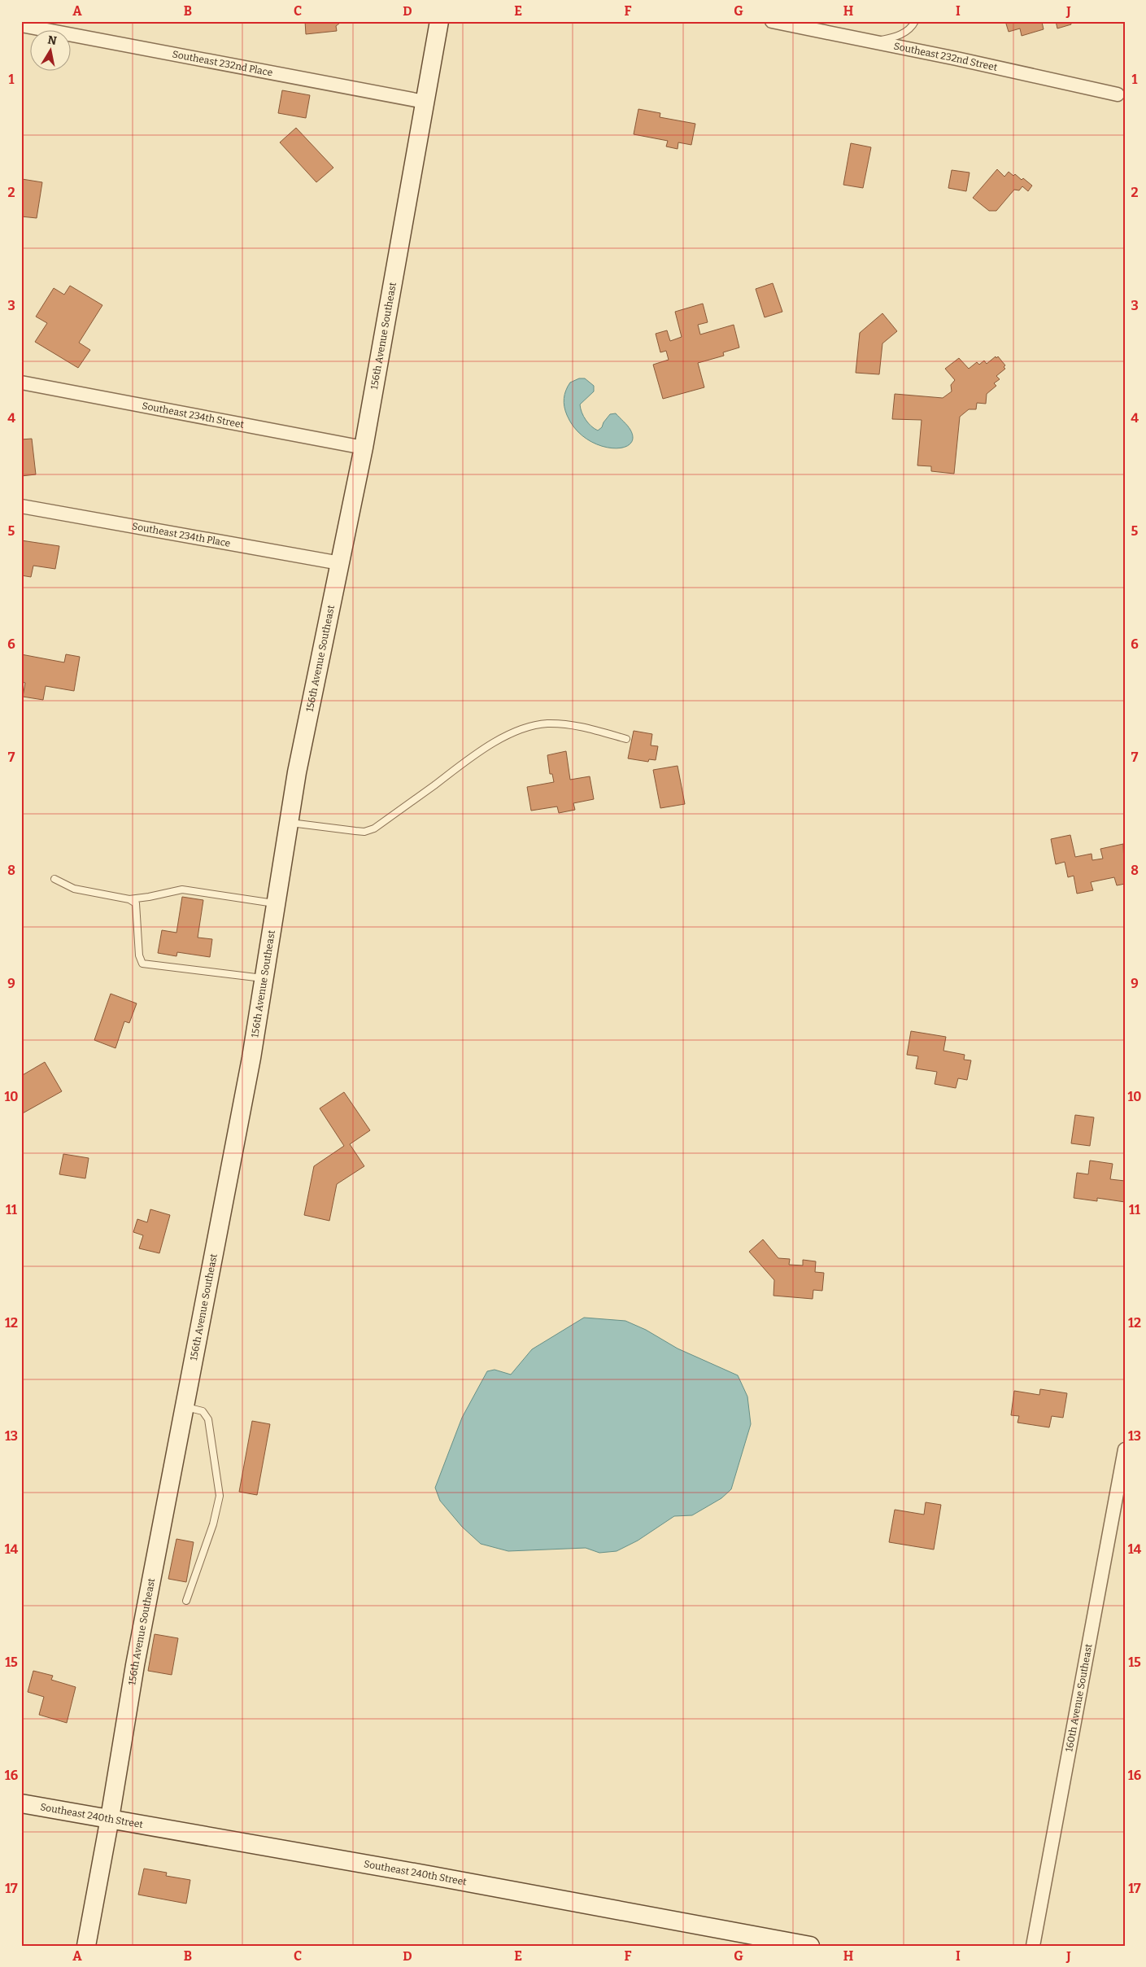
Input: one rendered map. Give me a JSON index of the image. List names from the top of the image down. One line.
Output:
{"streets":{"street":["Southeast 232nd Street","Southeast 232nd Place","156th Avenue Southeast","Southeast 234th Street","Southeast 234th Place","160th Avenue Southeast","Southeast 240th Street"]},"crossings":[["Southeast 232nd Place","156th Avenue Southeast"],["156th Avenue Southeast","Southeast 234th Street"],["156th Avenue Southeast","Southeast 234th Place"],["156th Avenue Southeast","Southeast 240th Street"]],"north":"top","grid":{"columns":["A","B","C","D","E","F","G","H","I","J"],"rows":["1","2","3","4","5","6","7","8","9","10","11","12","13","14","15","16","17"]}}
